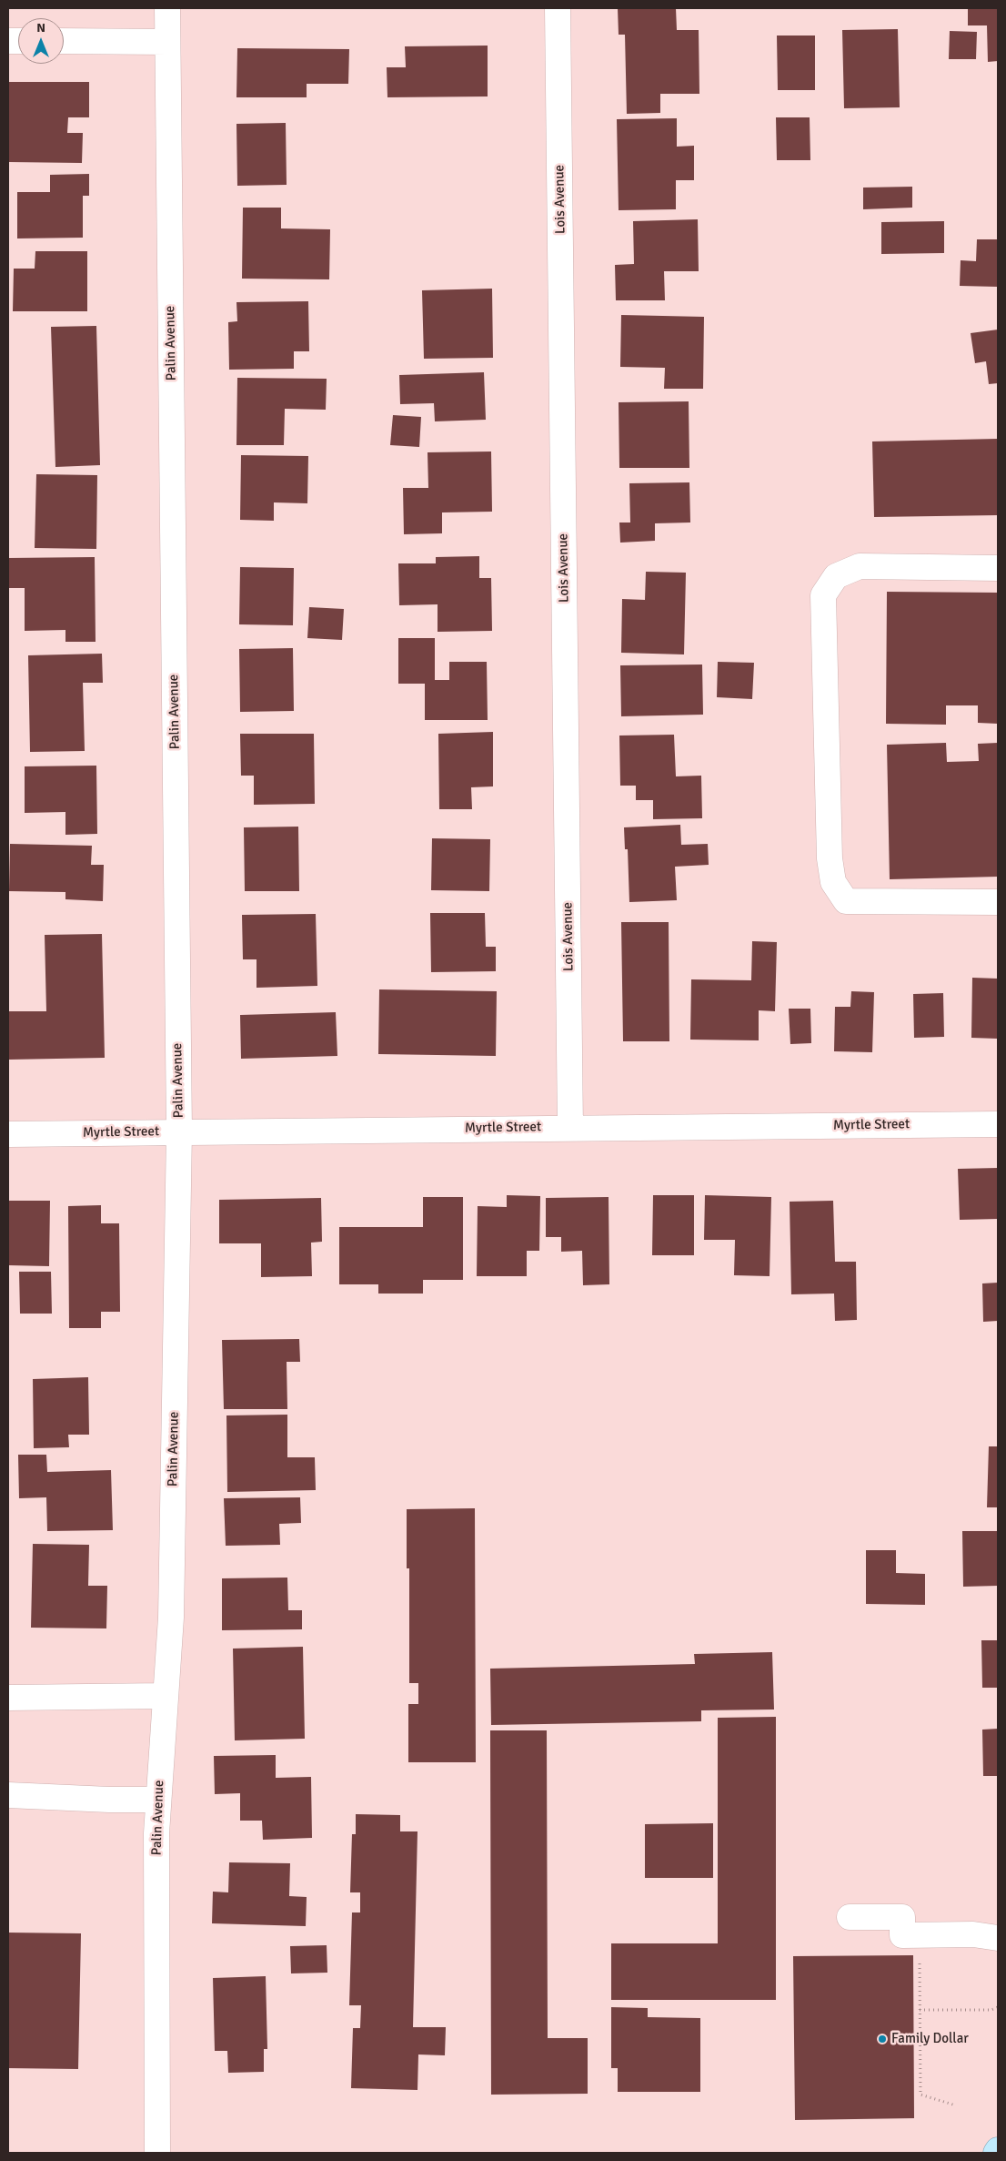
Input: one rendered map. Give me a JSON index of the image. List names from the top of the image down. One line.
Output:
{"streets":{"street":["Lois Avenue","Palin Avenue","Myrtle Street"]},"crossings":[["Lois Avenue","Myrtle Street"],["Palin Avenue","Myrtle Street"]],"places":["Family Dollar"],"north":"top"}
